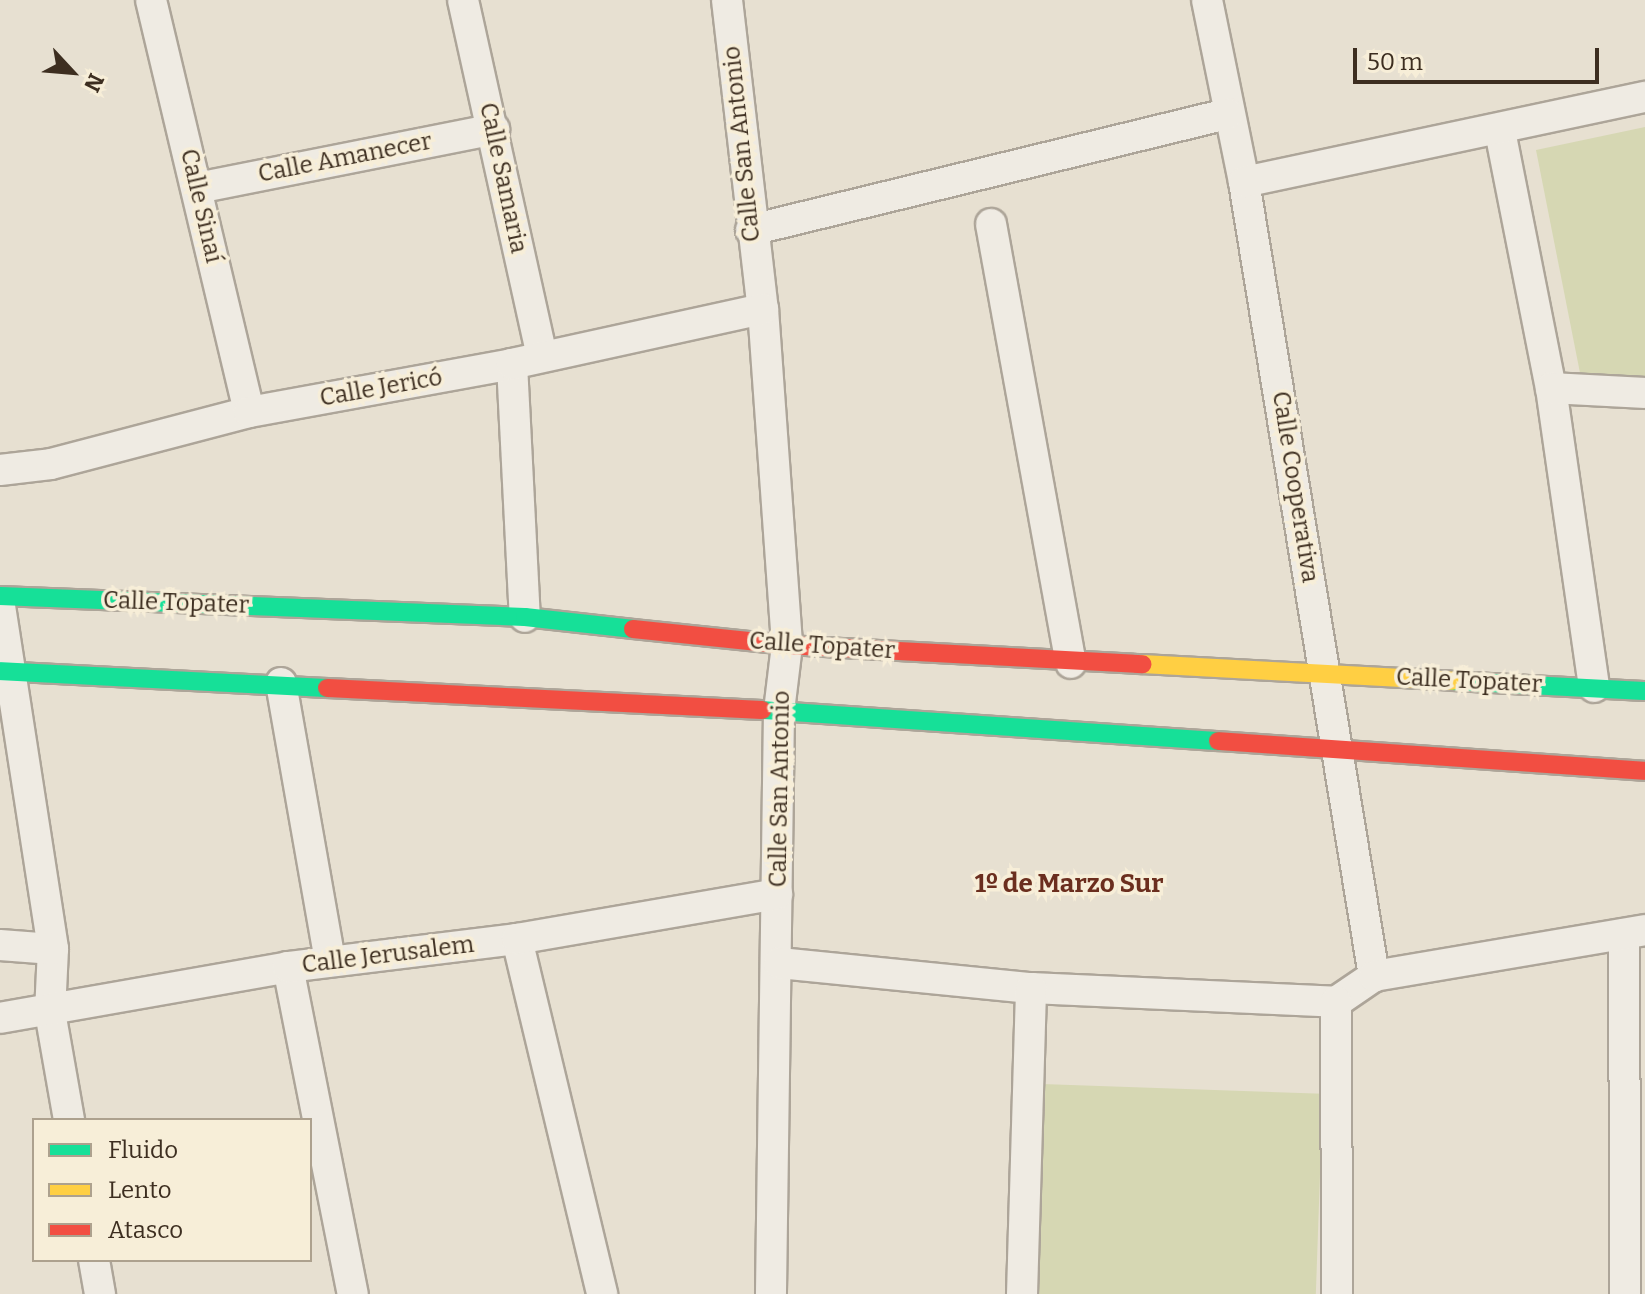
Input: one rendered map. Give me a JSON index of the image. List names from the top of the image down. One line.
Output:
{"streets":{"street":["Calle San Antonio","Calle Amanecer","Calle Samaria","Calle Sinaí","Calle Jericó","Calle Cooperativa","Calle Topater","Calle Jerusalem"]},"crossings":[["Calle San Antonio","Calle Jericó"],["Calle San Antonio","Calle Topater"],["Calle San Antonio","Calle Jerusalem"],["Calle Amanecer","Calle Samaria"],["Calle Amanecer","Calle Sinaí"],["Calle Samaria","Calle Jericó"],["Calle Sinaí","Calle Jericó"],["Calle Cooperativa","Calle Topater"]],"districts":["1º de Marzo Sur"],"legend":["Fluido","Lento","Atasco"],"scale_bar":"50 m","north":"bottom right"}
